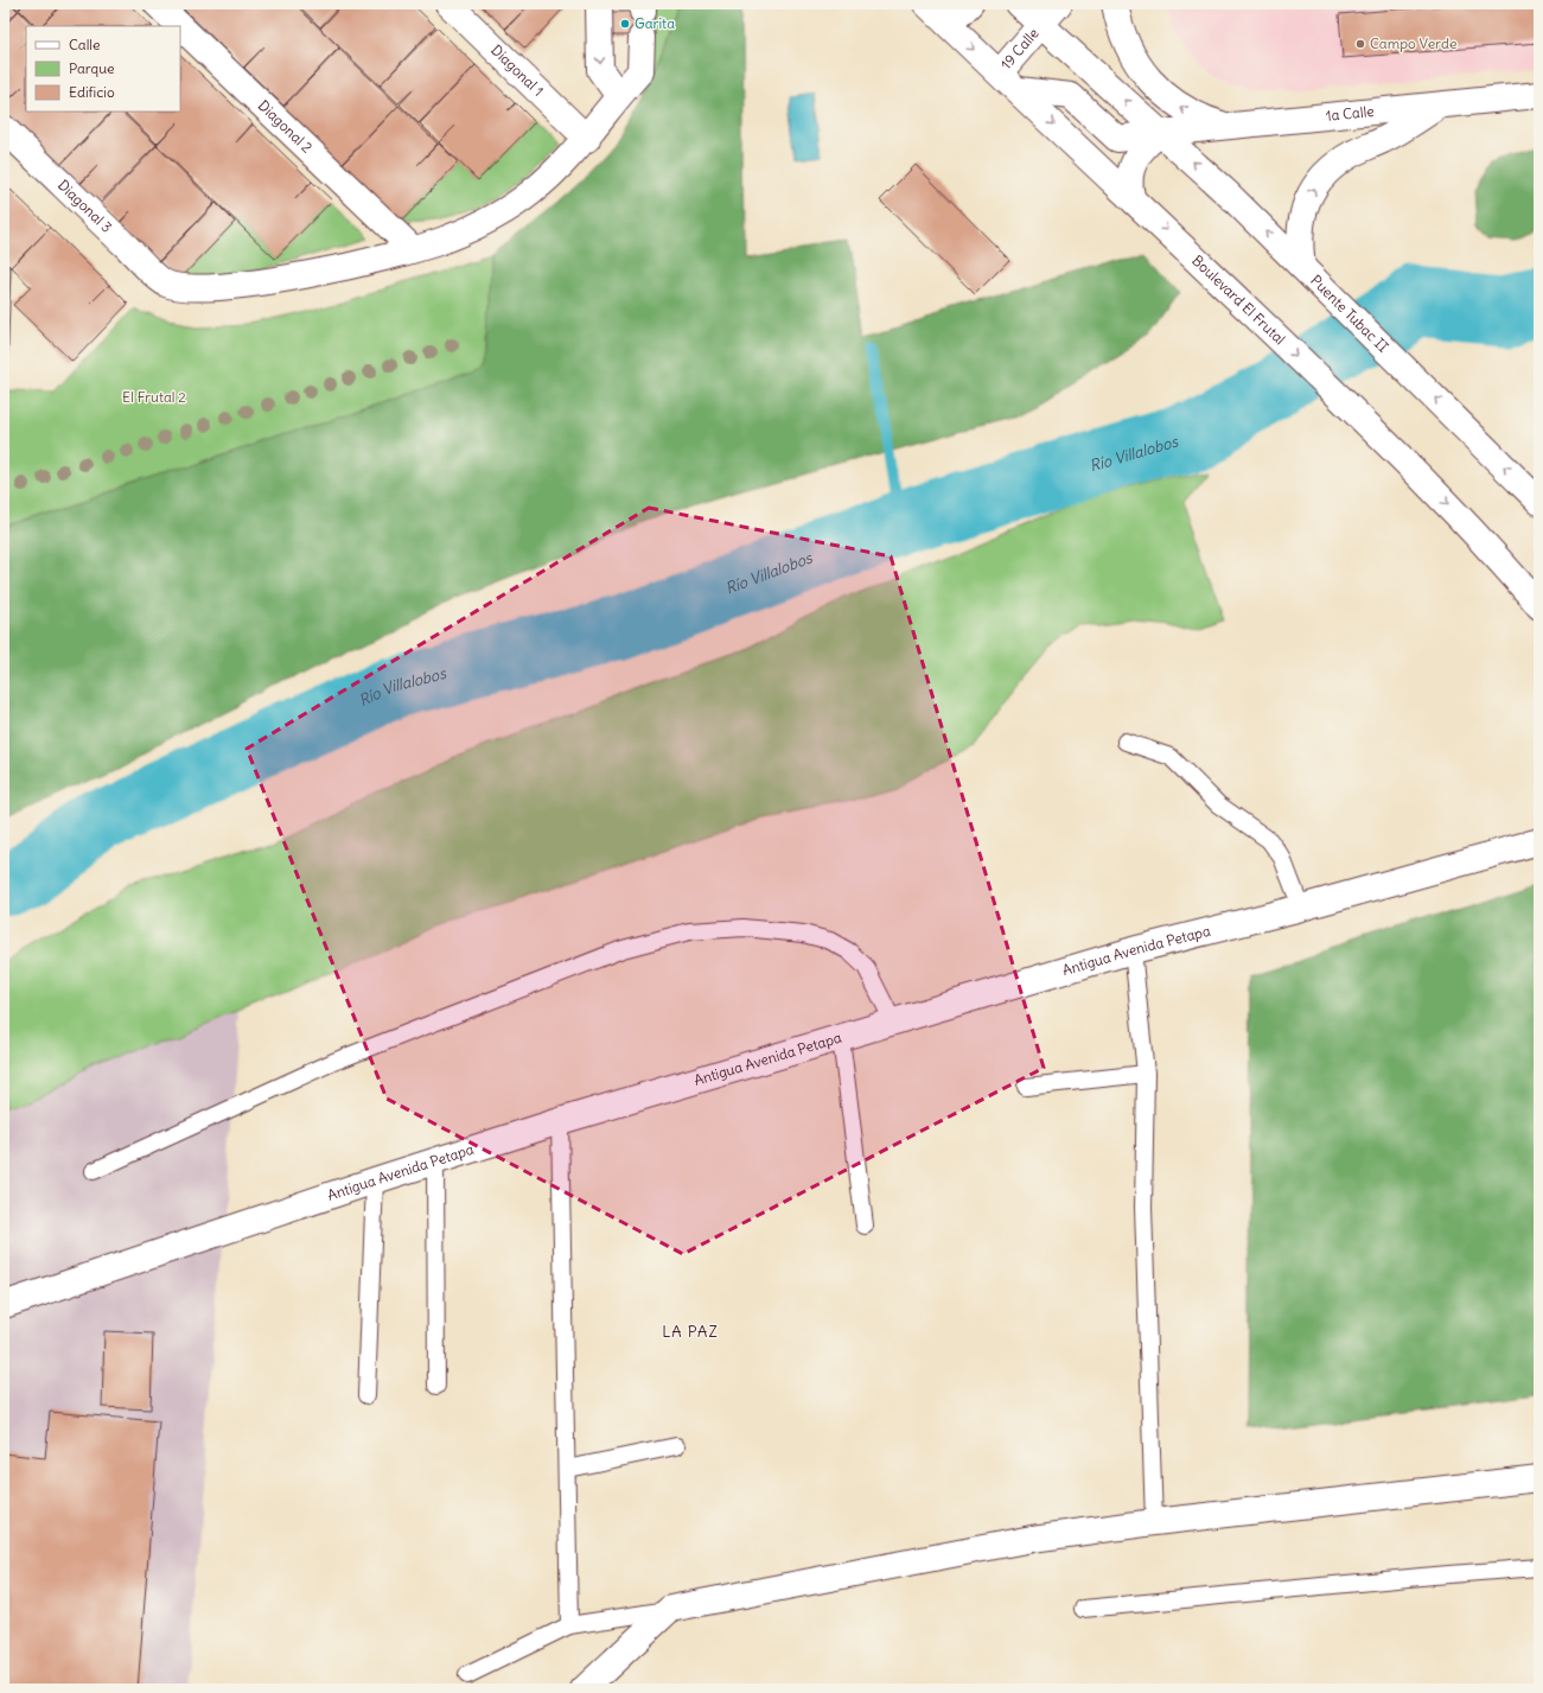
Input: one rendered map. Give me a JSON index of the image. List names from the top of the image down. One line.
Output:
{"streets":{"street":["19 Calle","Diagonal 1","1a Calle","Diagonal 2","Diagonal 3","Boulevard El Frutal","Puente Tubac II","Antigua Avenida Petapa"]},"crossings":[["19 Calle","Boulevard El Frutal"],["1a Calle","Boulevard El Frutal"],["1a Calle","Puente Tubac II"],["Diagonal 2","Diagonal 3"]],"one_way":["Puente Tubac II"],"districts":["LA PAZ"],"water":["Río Villalobos"],"parks":["El Frutal 2"],"places":["Garita","Campo Verde"],"legend":["Calle","Parque","Edificio"]}
